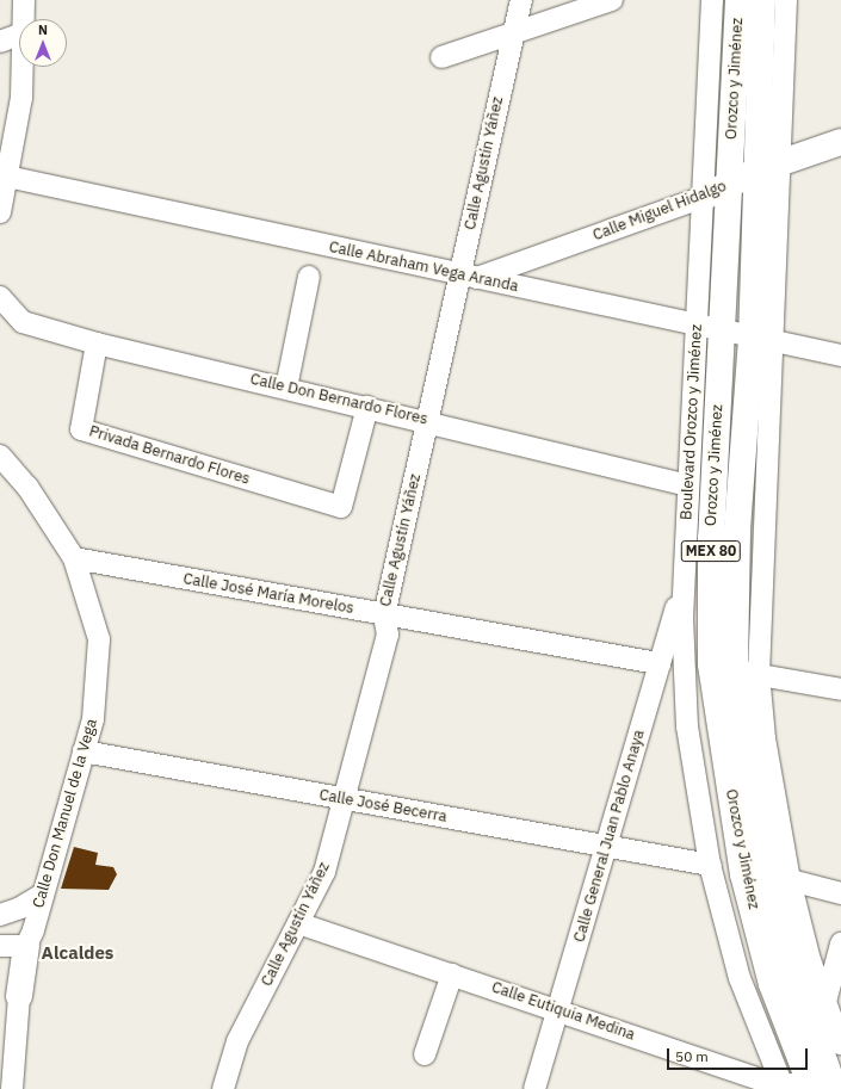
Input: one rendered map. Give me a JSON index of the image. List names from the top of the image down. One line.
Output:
{"streets":{"main road":["Orozco y Jiménez","Calle Miguel Hidalgo","MEX 80","Calle Don Manuel de la Vega"],"street":["Calle Agustín Yáñez","Calle Abraham Vega Aranda","Calle Don Bernardo Flores","Boulevard Orozco y Jiménez","Privada Bernardo Flores","Calle José María Morelos","Calle José Becerra","Calle General Juan Pablo Anaya","Calle Eutiquia Medina"]},"crossings":[["Orozco y Jiménez","Calle Miguel Hidalgo"],["Orozco y Jiménez","Calle Abraham Vega Aranda"],["Calle Agustín Yáñez","Calle Miguel Hidalgo"],["Calle Agustín Yáñez","Calle Abraham Vega Aranda"],["Calle Agustín Yáñez","Calle Don Bernardo Flores"],["Calle Agustín Yáñez","Calle José María Morelos"],["Calle Agustín Yáñez","Calle José Becerra"],["Calle Agustín Yáñez","Calle Eutiquia Medina"],["Calle Miguel Hidalgo","Calle Abraham Vega Aranda"],["Calle Miguel Hidalgo","Boulevard Orozco y Jiménez"],["Calle Abraham Vega Aranda","Boulevard Orozco y Jiménez"],["Calle Don Bernardo Flores","Boulevard Orozco y Jiménez"],["Calle Don Bernardo Flores","Privada Bernardo Flores"],["Boulevard Orozco y Jiménez","Calle José Becerra"],["Boulevard Orozco y Jiménez","Calle General Juan Pablo Anaya"],["Boulevard Orozco y Jiménez","Calle Eutiquia Medina"],["Calle José María Morelos","Calle Don Manuel de la Vega"],["Calle José María Morelos","Calle General Juan Pablo Anaya"],["Calle José Becerra","Calle Don Manuel de la Vega"],["Calle José Becerra","Calle General Juan Pablo Anaya"],["Calle General Juan Pablo Anaya","Calle Eutiquia Medina"]],"districts":["Alcaldes"],"scale_bar":"50 m","north":"top"}
